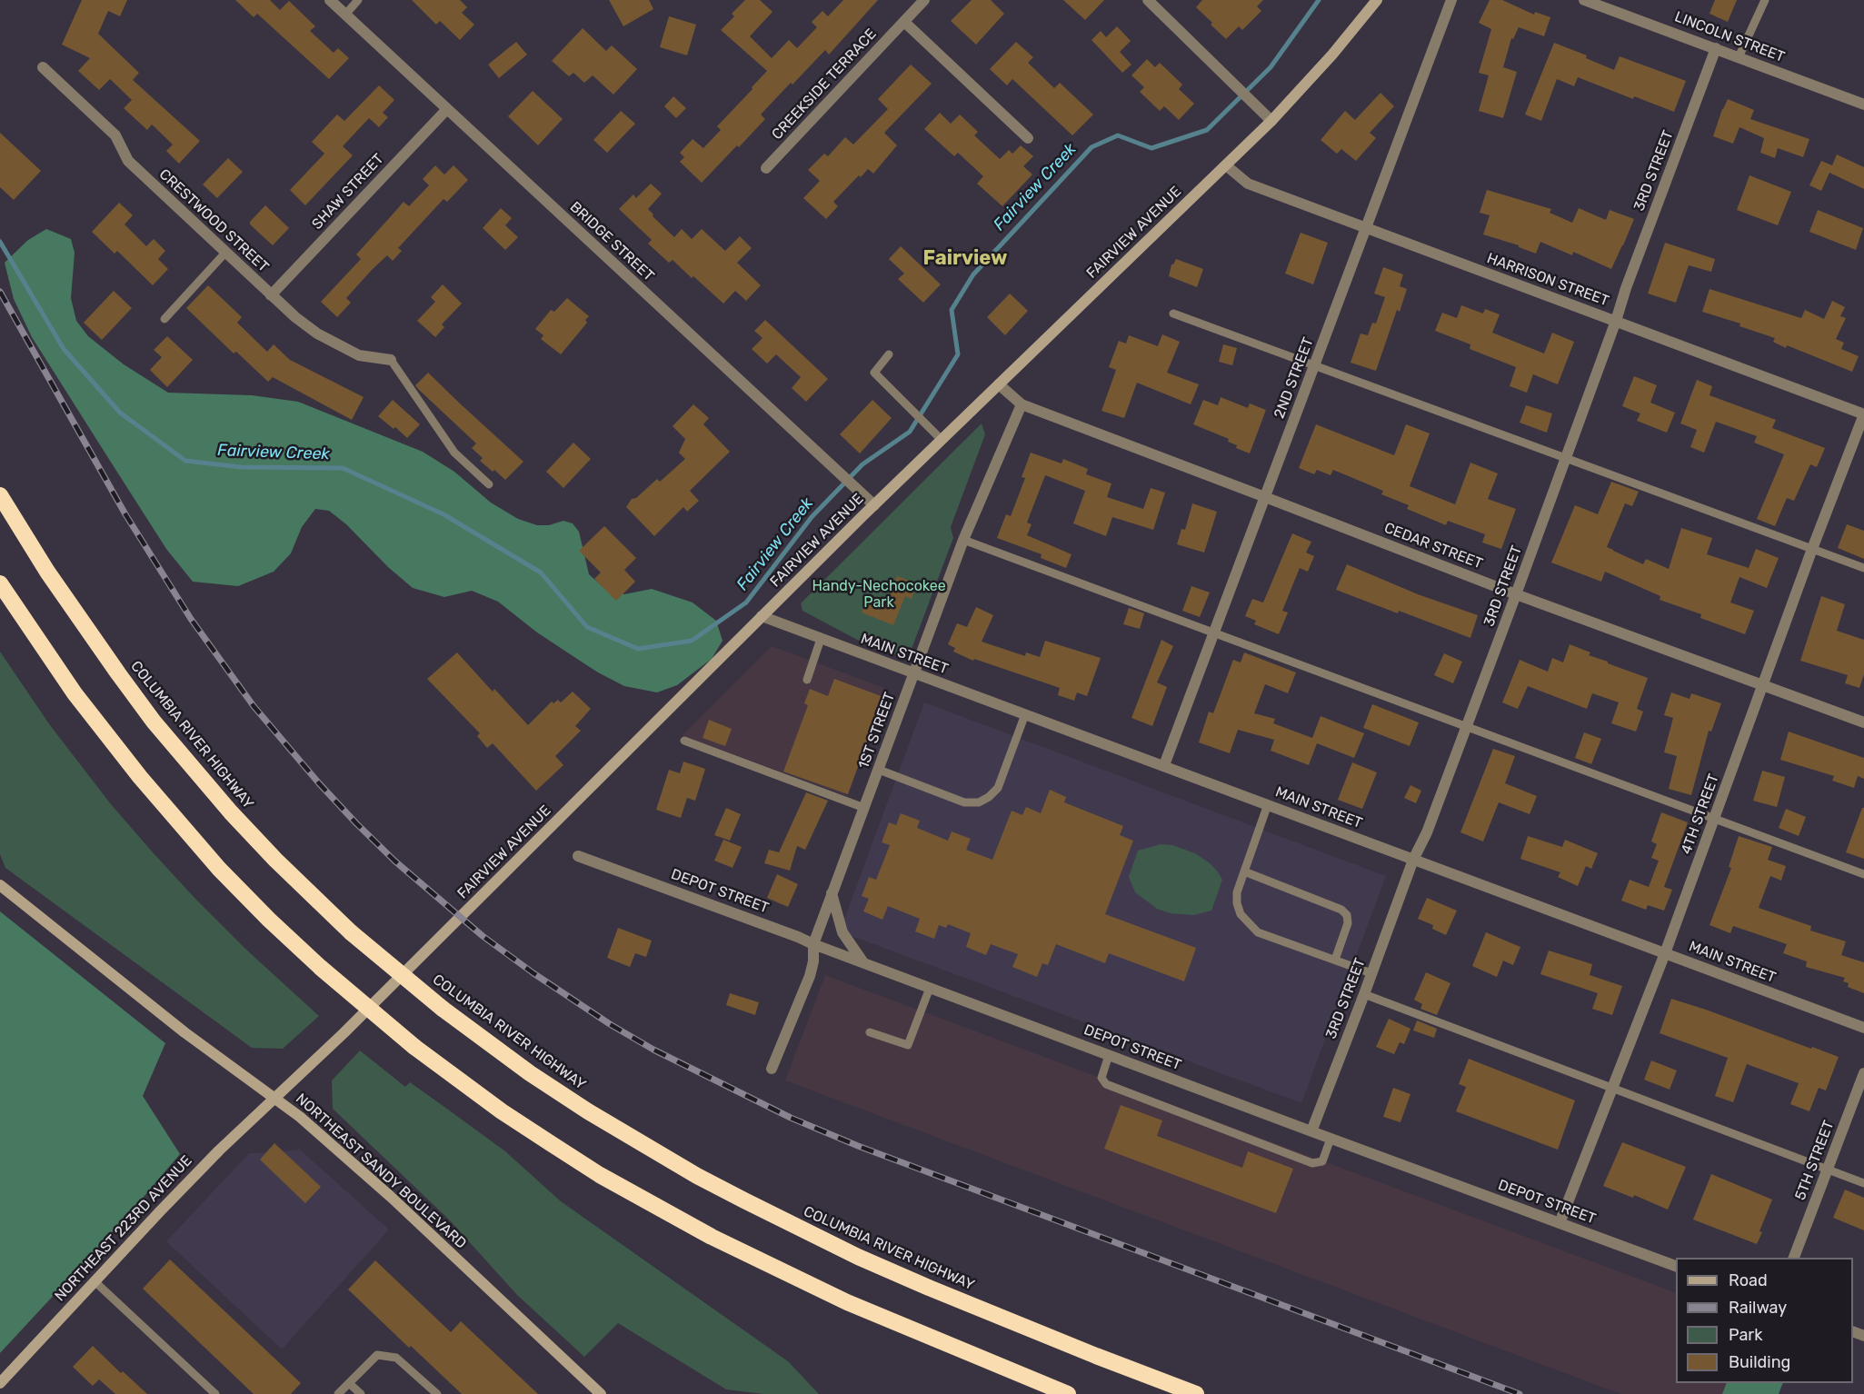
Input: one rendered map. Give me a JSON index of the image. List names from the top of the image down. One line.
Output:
{"streets":{"highway":["COLUMBIA RIVER HIGHWAY"],"main road":["FAIRVIEW AVENUE","NORTHEAST SANDY BOULEVARD","NORTHEAST 223RD AVENUE"],"street":["LINCOLN STREET","CREEKSIDE TERRACE","3RD STREET","SHAW STREET","CRESTWOOD STREET","BRIDGE STREET","HARRISON STREET","2ND STREET","CEDAR STREET","MAIN STREET","1ST STREET","4TH STREET","DEPOT STREET","5TH STREET"]},"crossings":[["LINCOLN STREET","3RD STREET"],["3RD STREET","HARRISON STREET"],["3RD STREET","CEDAR STREET"],["3RD STREET","MAIN STREET"],["3RD STREET","DEPOT STREET"],["SHAW STREET","CRESTWOOD STREET"],["SHAW STREET","BRIDGE STREET"],["FAIRVIEW AVENUE","BRIDGE STREET"],["FAIRVIEW AVENUE","HARRISON STREET"],["FAIRVIEW AVENUE","CEDAR STREET"],["FAIRVIEW AVENUE","MAIN STREET"],["FAIRVIEW AVENUE","NORTHEAST SANDY BOULEVARD"],["FAIRVIEW AVENUE","NORTHEAST 223RD AVENUE"],["HARRISON STREET","2ND STREET"],["HARRISON STREET","4TH STREET"],["2ND STREET","CEDAR STREET"],["2ND STREET","MAIN STREET"],["CEDAR STREET","1ST STREET"],["CEDAR STREET","4TH STREET"],["MAIN STREET","1ST STREET"],["MAIN STREET","4TH STREET"],["1ST STREET","DEPOT STREET"],["4TH STREET","DEPOT STREET"],["NORTHEAST SANDY BOULEVARD","NORTHEAST 223RD AVENUE"]],"districts":["Fairview"],"water":["Fairview Creek"],"parks":["Handy-Nechocokee Park"],"legend":["Road","Railway","Park","Building"]}
